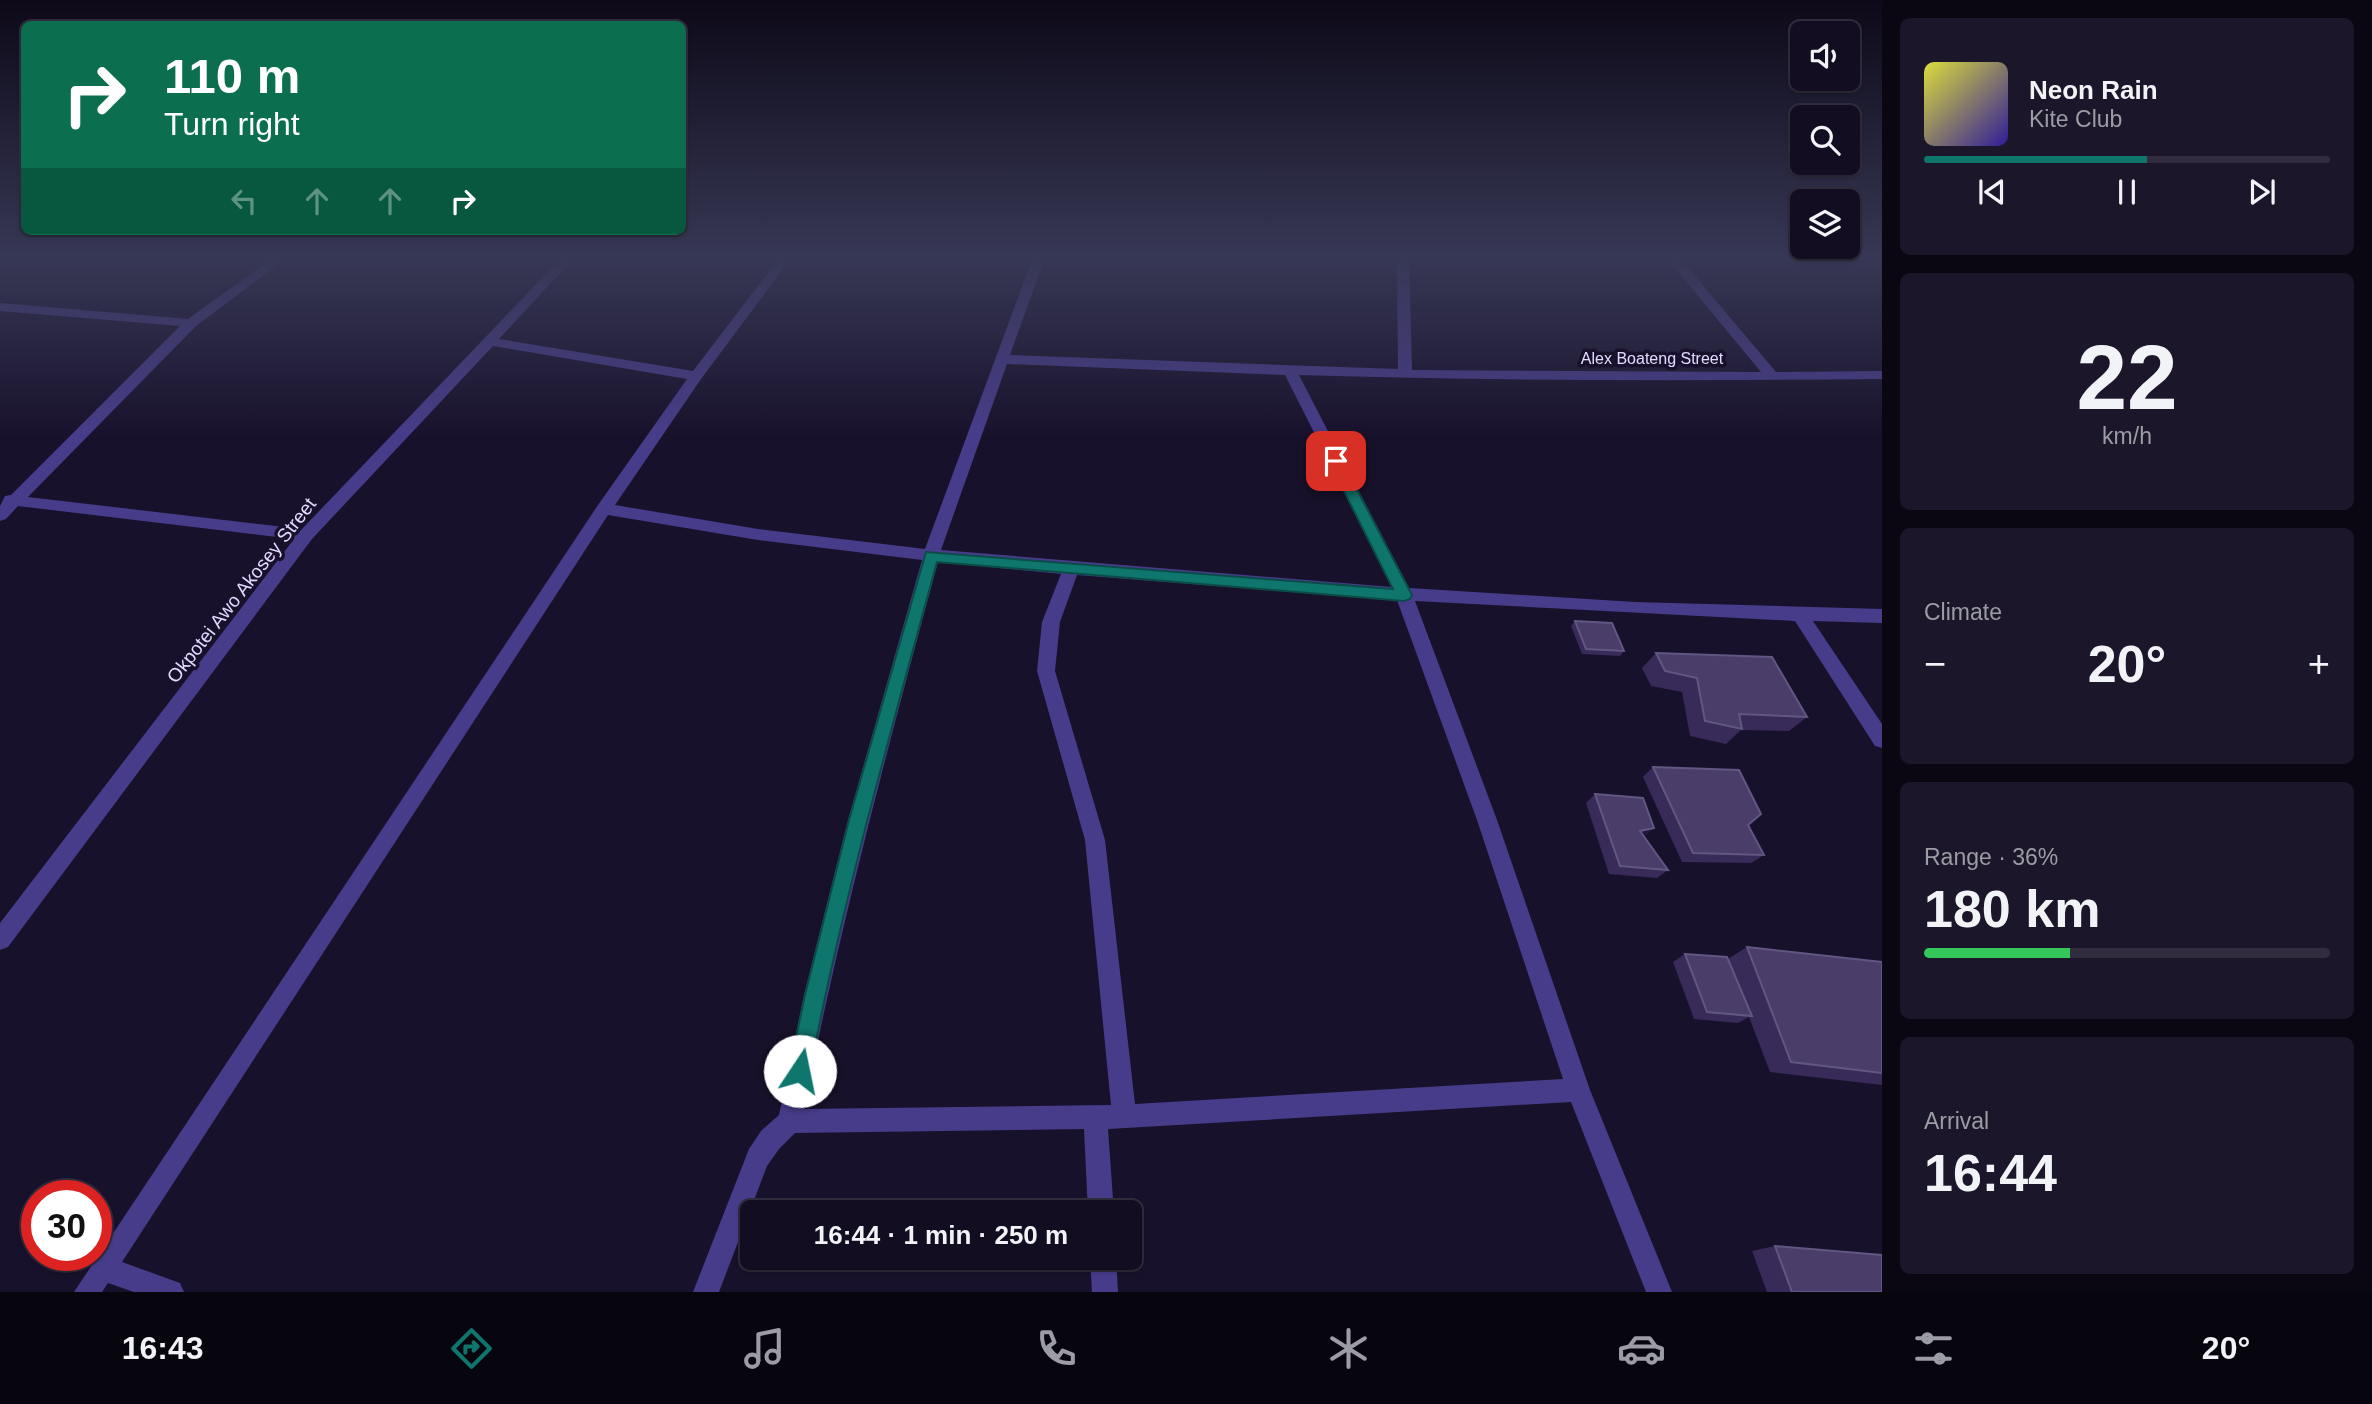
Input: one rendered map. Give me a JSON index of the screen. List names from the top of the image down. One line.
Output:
{"streets":{"street":["Alex Boateng Street","Okpotei Awo Akosey Street"]},"page":{"turn":["110 m","Turn right"],"song":["Neon Rain","Kite Club"],"tile":[["22","km/h"],"Climate",["Range · 36%","180 km"],["Arrival","16:44"]],"heat":["−","20°","+"],"limit":"30","trip":"16:44 · 1 min · 250 m","tabs":["16:43","20°"]}}
